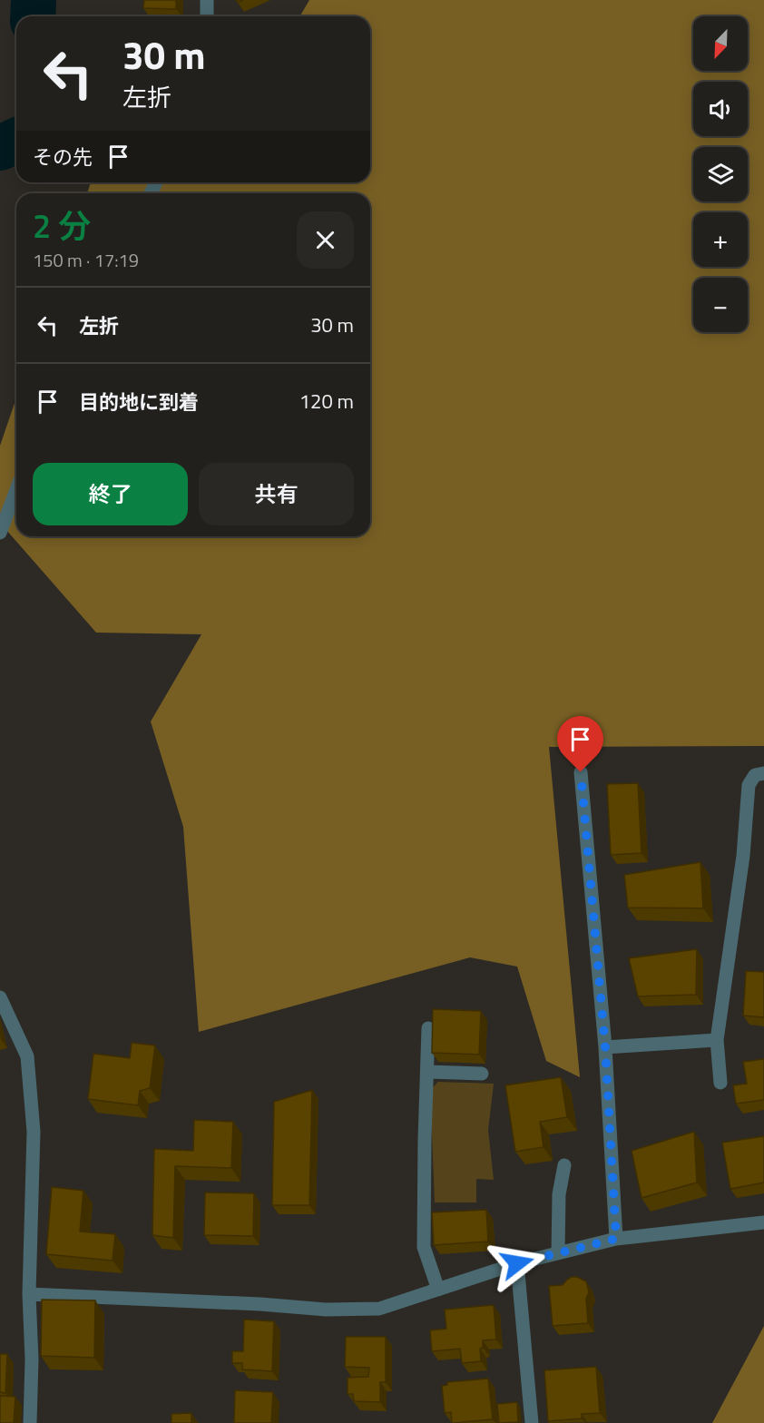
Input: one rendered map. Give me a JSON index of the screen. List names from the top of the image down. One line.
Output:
{"north":"bottom left","page":{"map_buttons":["+","−"],"turn":["30 m","左折"],"then":"その先","heading":["2 分","150 m · 17:19"],"list":[{"name":"左折","value":"30 m"},{"name":"目的地に到着","value":"120 m"}],"buttons":["終了","共有"]}}
